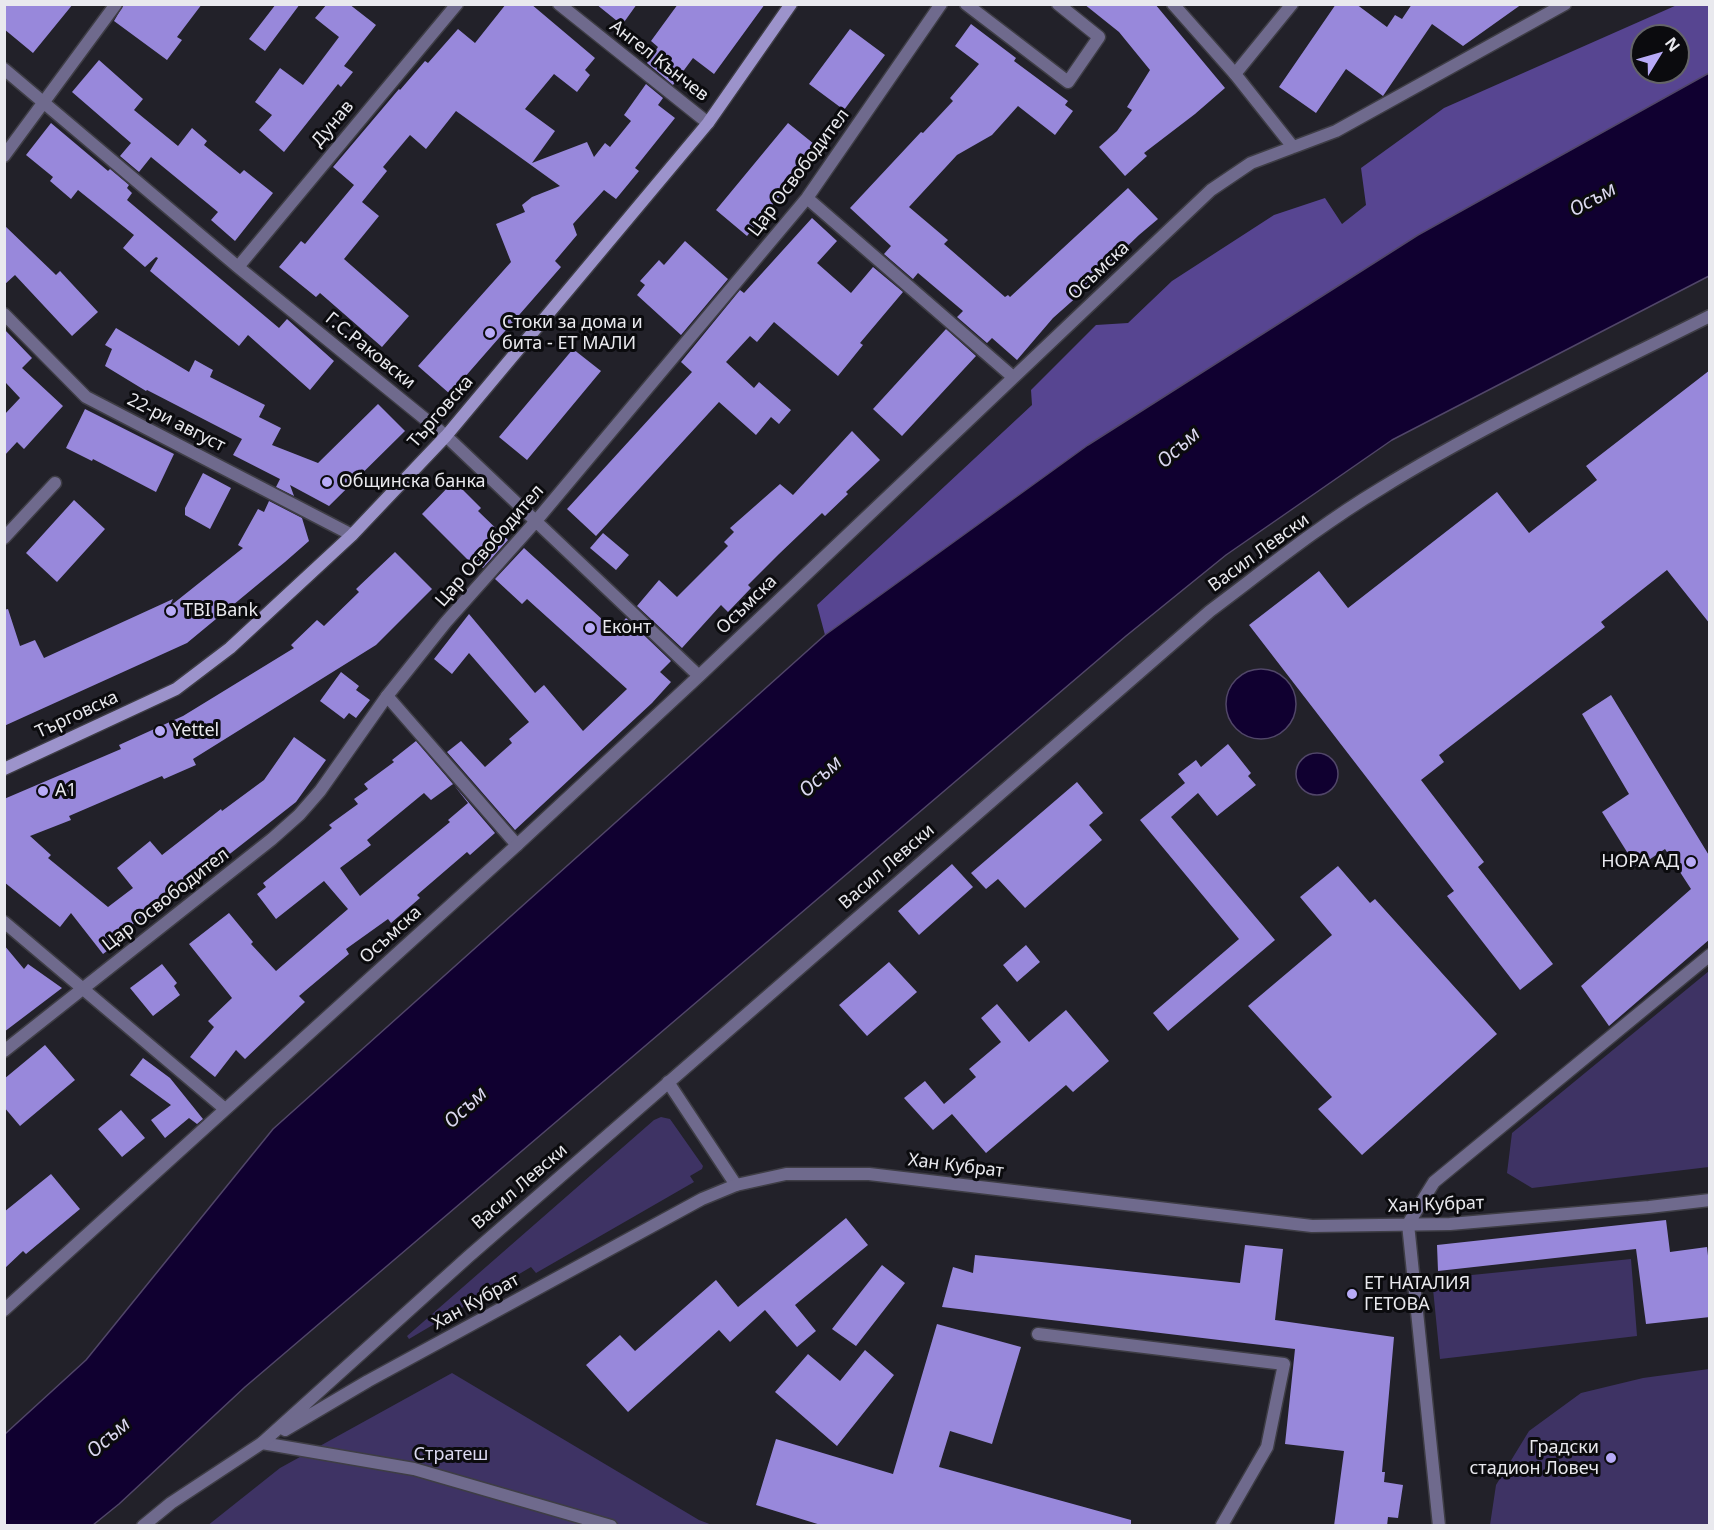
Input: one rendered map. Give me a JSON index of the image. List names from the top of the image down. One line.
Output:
{"streets":{"street":["Ангел Кънчев","Дунав","Цар Освободител","Осъмска","Г.С.Раковски","Търговска","22-ри август","Васил Левски","Хан Кубрат"]},"crossings":[["Ангел Кънчев","Търговска"],["Дунав","Г.С.Раковски"],["Цар Освободител","Г.С.Раковски"],["Осъмска","Г.С.Раковски"],["Г.С.Раковски","Търговска"],["Търговска","22-ри август"],["Васил Левски","Хан Кубрат"]],"water":["Осъм"],"parks":["Стратеш"],"places":["Стоки за дома и бита - ЕТ МАЛИ","Общинска банка","TBI Bank","Еконт","Yettel","A1","НОРА АД","ЕТ НАТАЛИЯ ГЕТОВА","Градски стадион Ловеч"],"north":"top right"}
